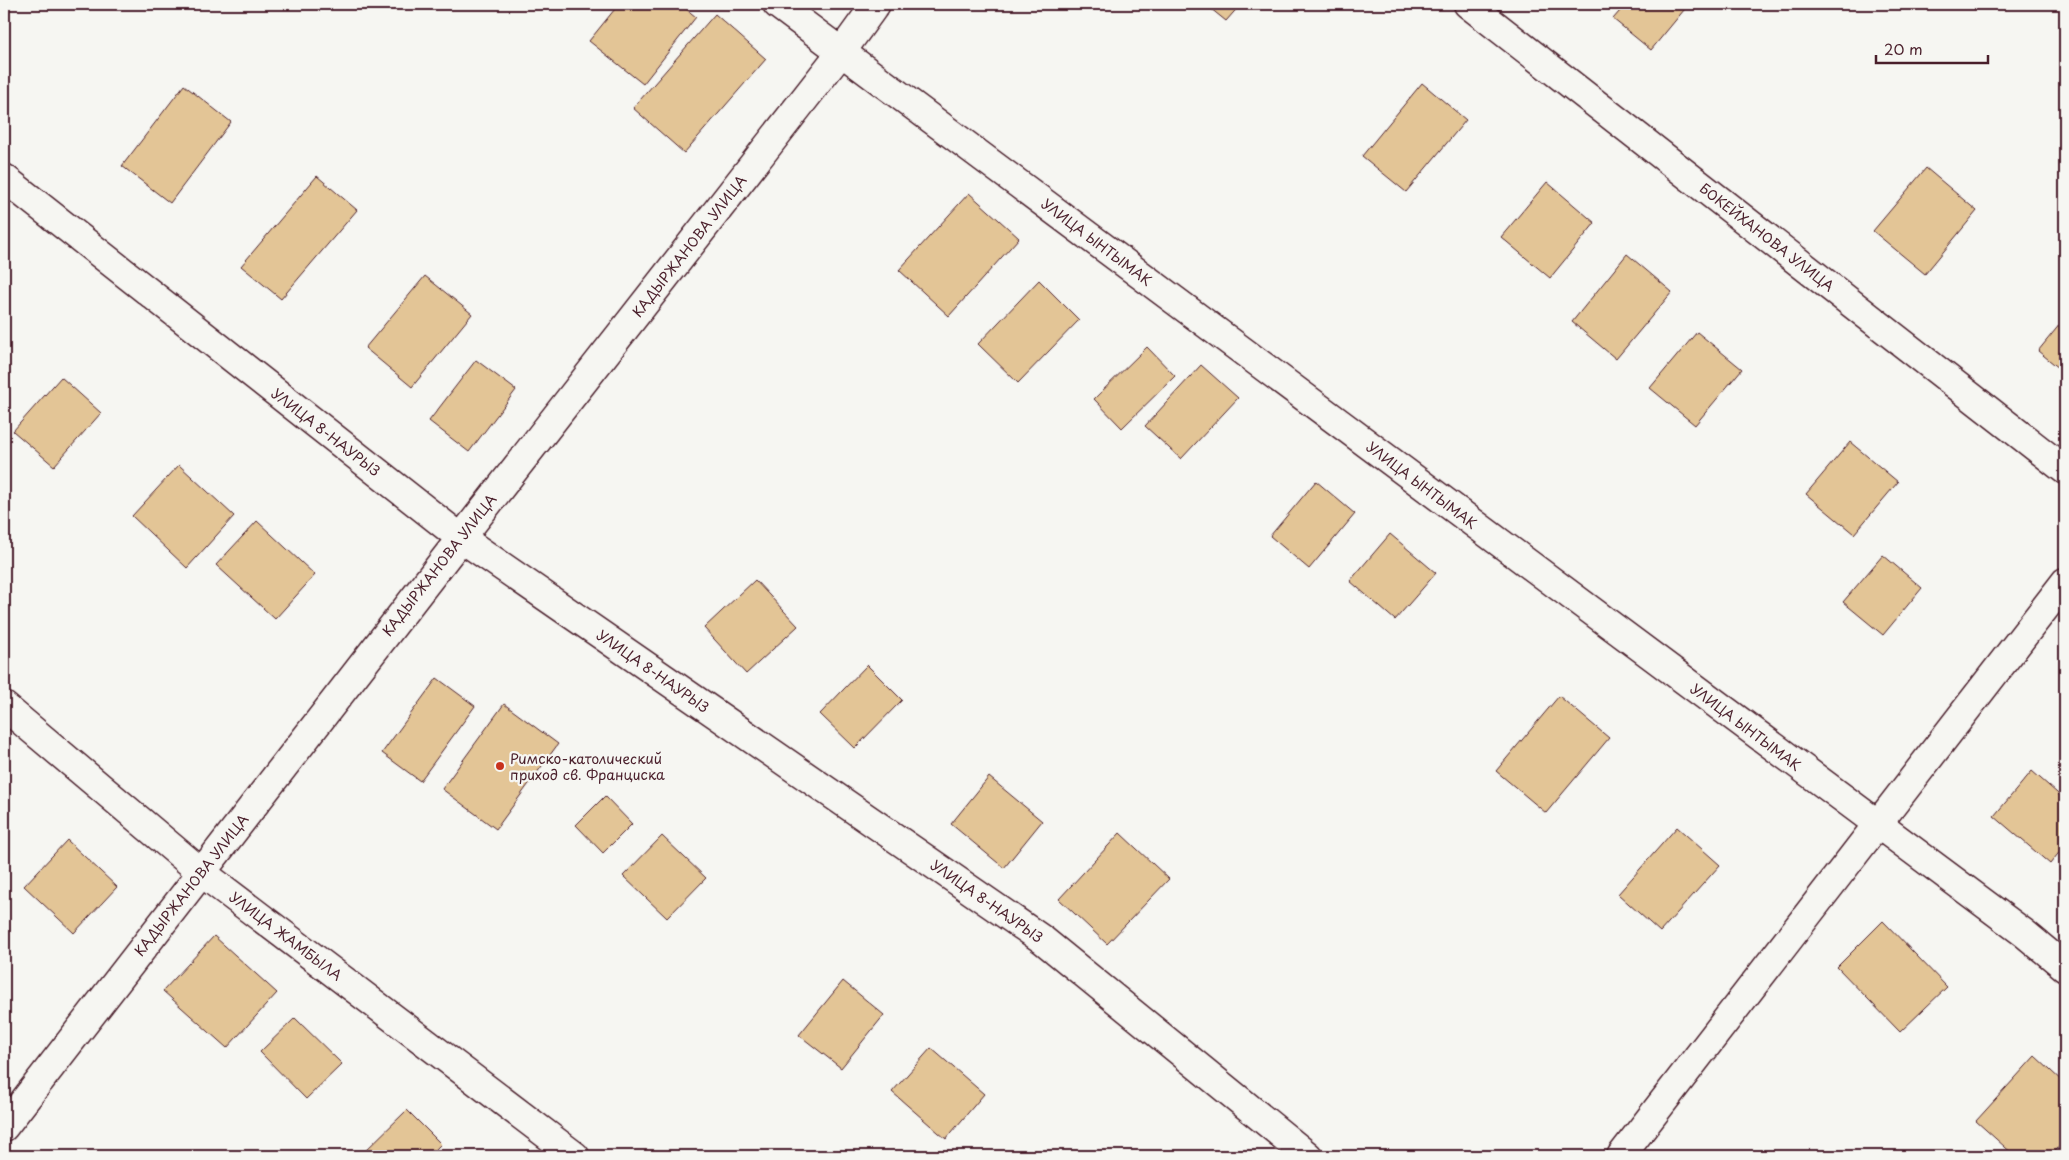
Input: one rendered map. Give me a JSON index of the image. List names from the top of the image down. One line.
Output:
{"streets":{"street":["БОКЕЙХАНОВА УЛИЦА","УЛИЦА ЫНТЫМАК","КАДЫРЖАНОВА УЛИЦА","УЛИЦА 8-НАУРЫЗ","УЛИЦА ЖАМБЫЛА"]},"crossings":[["УЛИЦА ЫНТЫМАК","КАДЫРЖАНОВА УЛИЦА"],["КАДЫРЖАНОВА УЛИЦА","УЛИЦА 8-НАУРЫЗ"],["КАДЫРЖАНОВА УЛИЦА","УЛИЦА ЖАМБЫЛА"]],"places":["Римско-католический приход св. Франциска"],"scale_bar":"20 m"}
